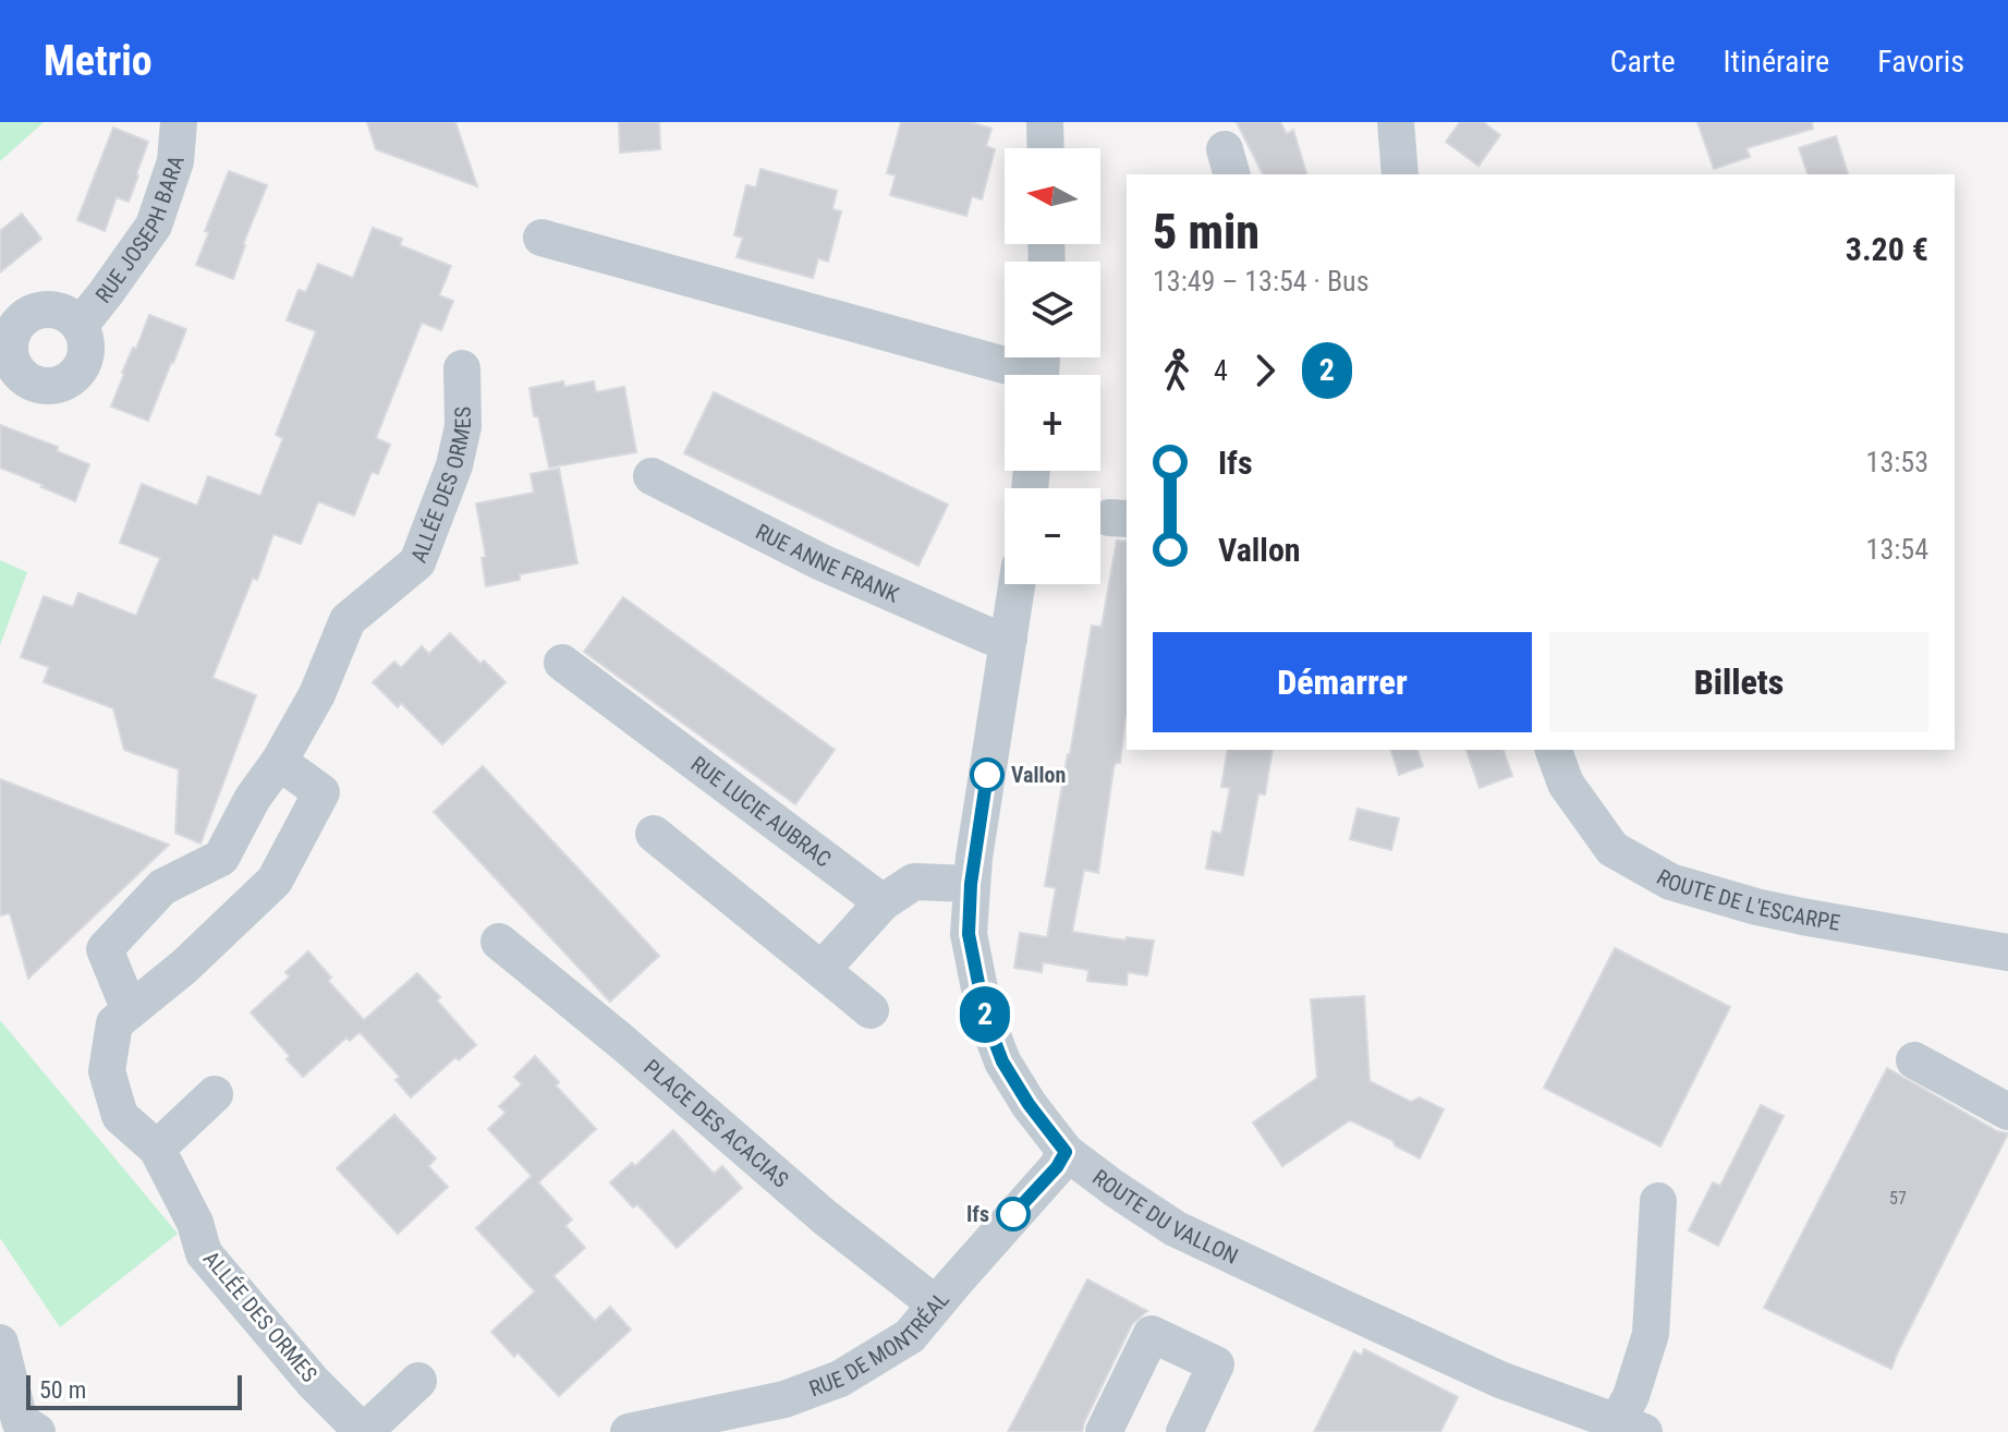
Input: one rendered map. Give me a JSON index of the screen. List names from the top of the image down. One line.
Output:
{"streets":{"street":["RUE JOSEPH BARA","ALLÉE DES ORMES","RUE ANNE FRANK","RUE LUCIE AUBRAC","ROUTE DE L'ESCARPE","PLACE DES ACACIAS","ROUTE DU VALLON","RUE DE MONTRÉAL"]},"crossings":[["RUE ANNE FRANK","ROUTE DU VALLON"],["PLACE DES ACACIAS","RUE DE MONTRÉAL"],["ROUTE DU VALLON","RUE DE MONTRÉAL"]],"places":["Vallon","Ifs"],"lines":["bus line 2"],"house_numbers":["57"],"scale_bar":"50 m","north":"left","page":{"header":"Metrio","nav":["Carte","Itinéraire","Favoris"],"on_map":"2","map_buttons":["+","−"],"heading":["5 min","13:49 – 13:54 · Bus","3.20 €"],"legs":["4","2"],"list":[{"name":"Ifs","value":"13:53"},{"name":"Vallon","value":"13:54"}],"buttons":["Démarrer","Billets"],"scale":"50 m"}}
